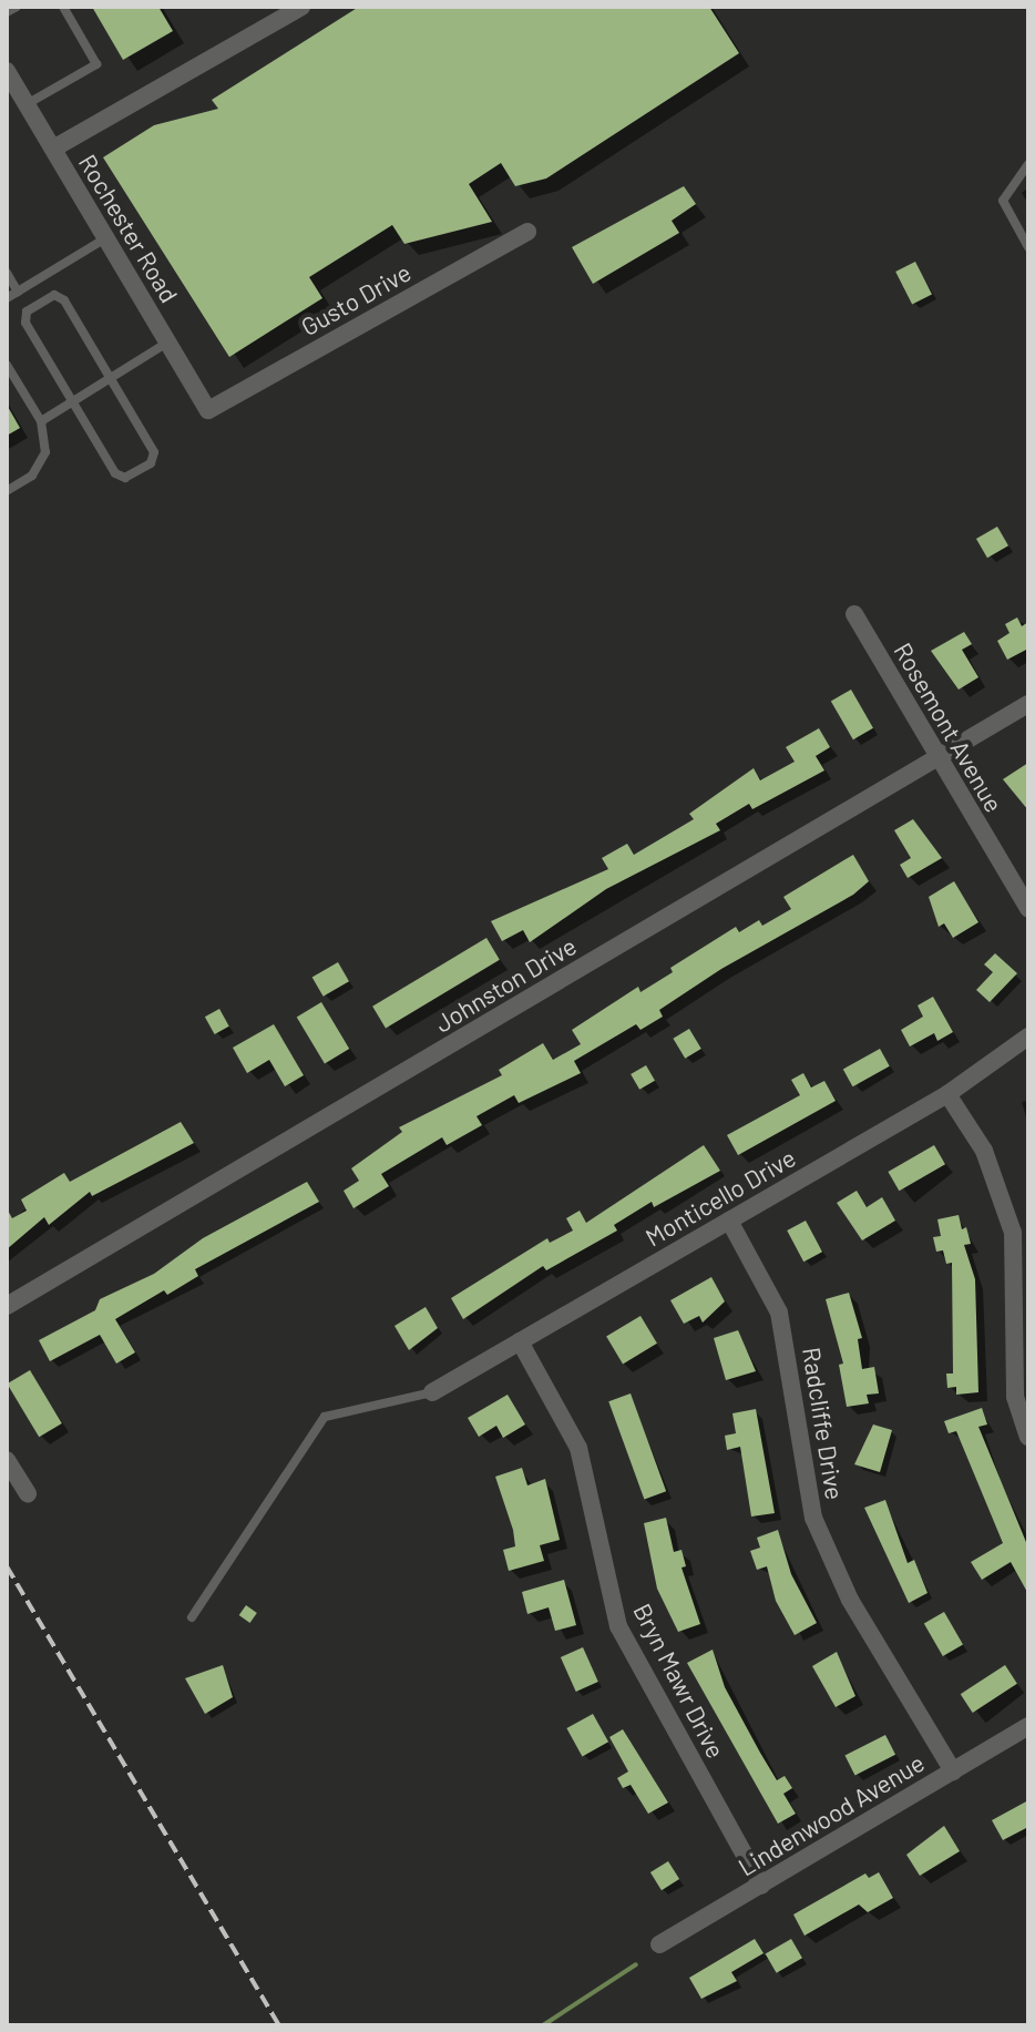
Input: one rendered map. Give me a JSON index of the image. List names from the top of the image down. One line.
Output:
{"streets":{"street":["Rochester Road","Gusto Drive","Rosemont Avenue","Johnston Drive","Monticello Drive","Radcliffe Drive","Bryn Mawr Drive","Lindenwood Avenue"]},"crossings":[["Rochester Road","Gusto Drive"],["Rosemont Avenue","Johnston Drive"],["Monticello Drive","Radcliffe Drive"],["Monticello Drive","Bryn Mawr Drive"],["Radcliffe Drive","Lindenwood Avenue"],["Bryn Mawr Drive","Lindenwood Avenue"]]}
